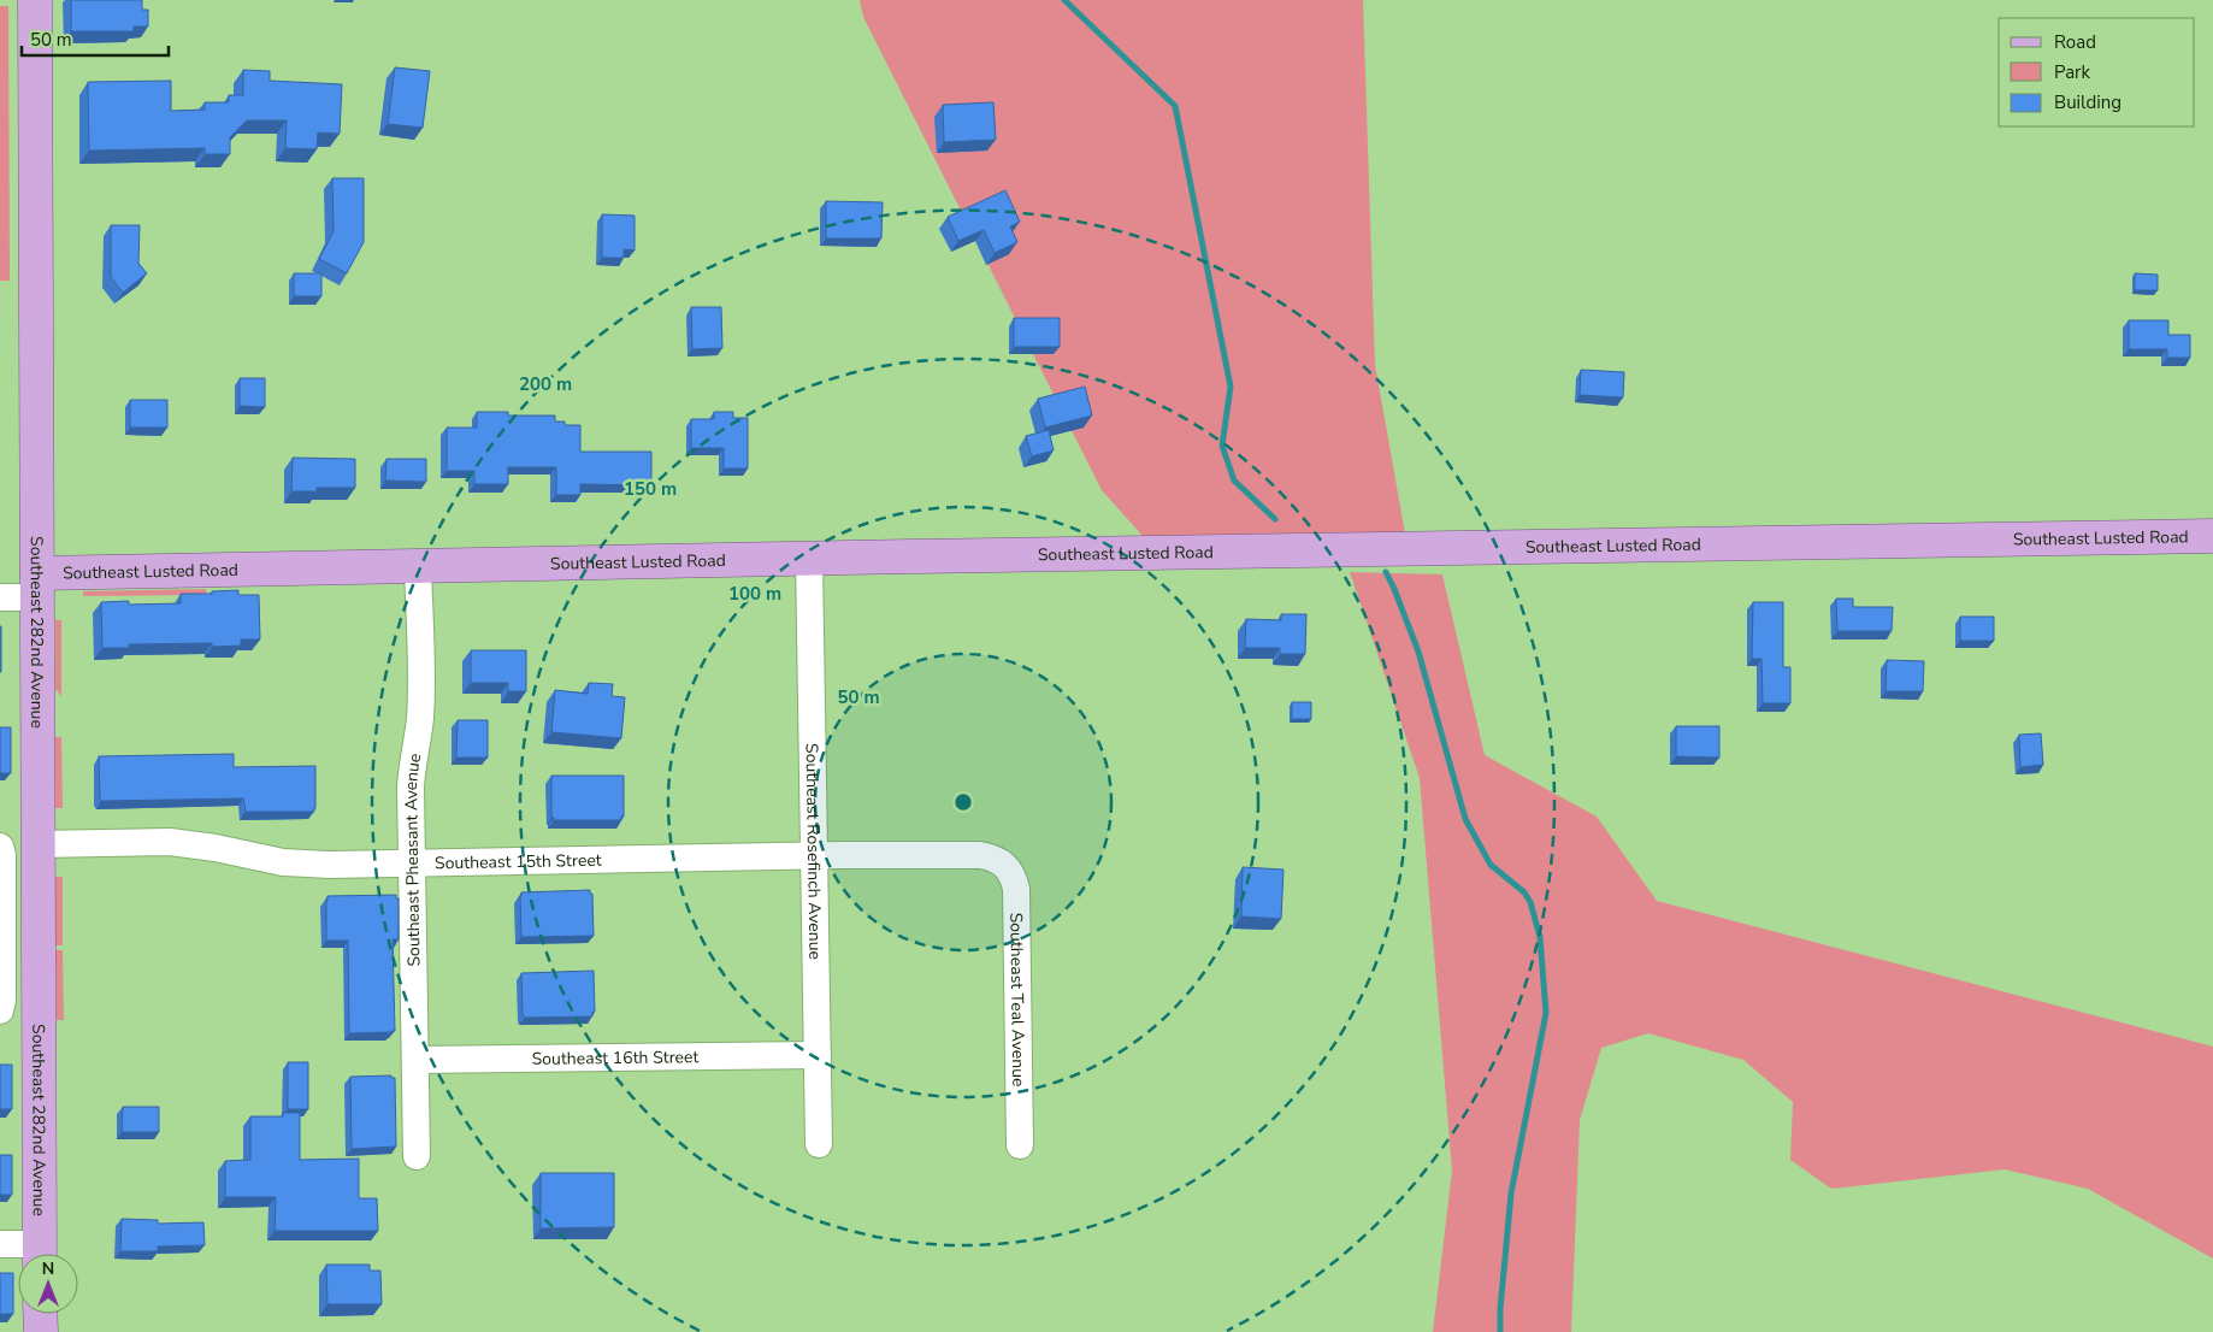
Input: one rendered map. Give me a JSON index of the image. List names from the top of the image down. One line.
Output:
{"streets":{"main road":["Southeast Lusted Road","Southeast 282nd Avenue"],"street":["Southeast Rosefinch Avenue","Southeast Pheasant Avenue","Southeast 15th Street","Southeast Teal Avenue","Southeast 16th Street"]},"crossings":[["Southeast Lusted Road","Southeast 282nd Avenue"],["Southeast Lusted Road","Southeast Rosefinch Avenue"],["Southeast Lusted Road","Southeast Pheasant Avenue"],["Southeast 282nd Avenue","Southeast 15th Street"],["Southeast Rosefinch Avenue","Southeast 15th Street"],["Southeast Rosefinch Avenue","Southeast 16th Street"],["Southeast Pheasant Avenue","Southeast 15th Street"],["Southeast Pheasant Avenue","Southeast 16th Street"],["Southeast 15th Street","Southeast Teal Avenue"]],"legend":["Road","Park","Building"],"scale_bar":"50 m","north":"top","rings":["200 m","150 m","100 m","50 m"]}
